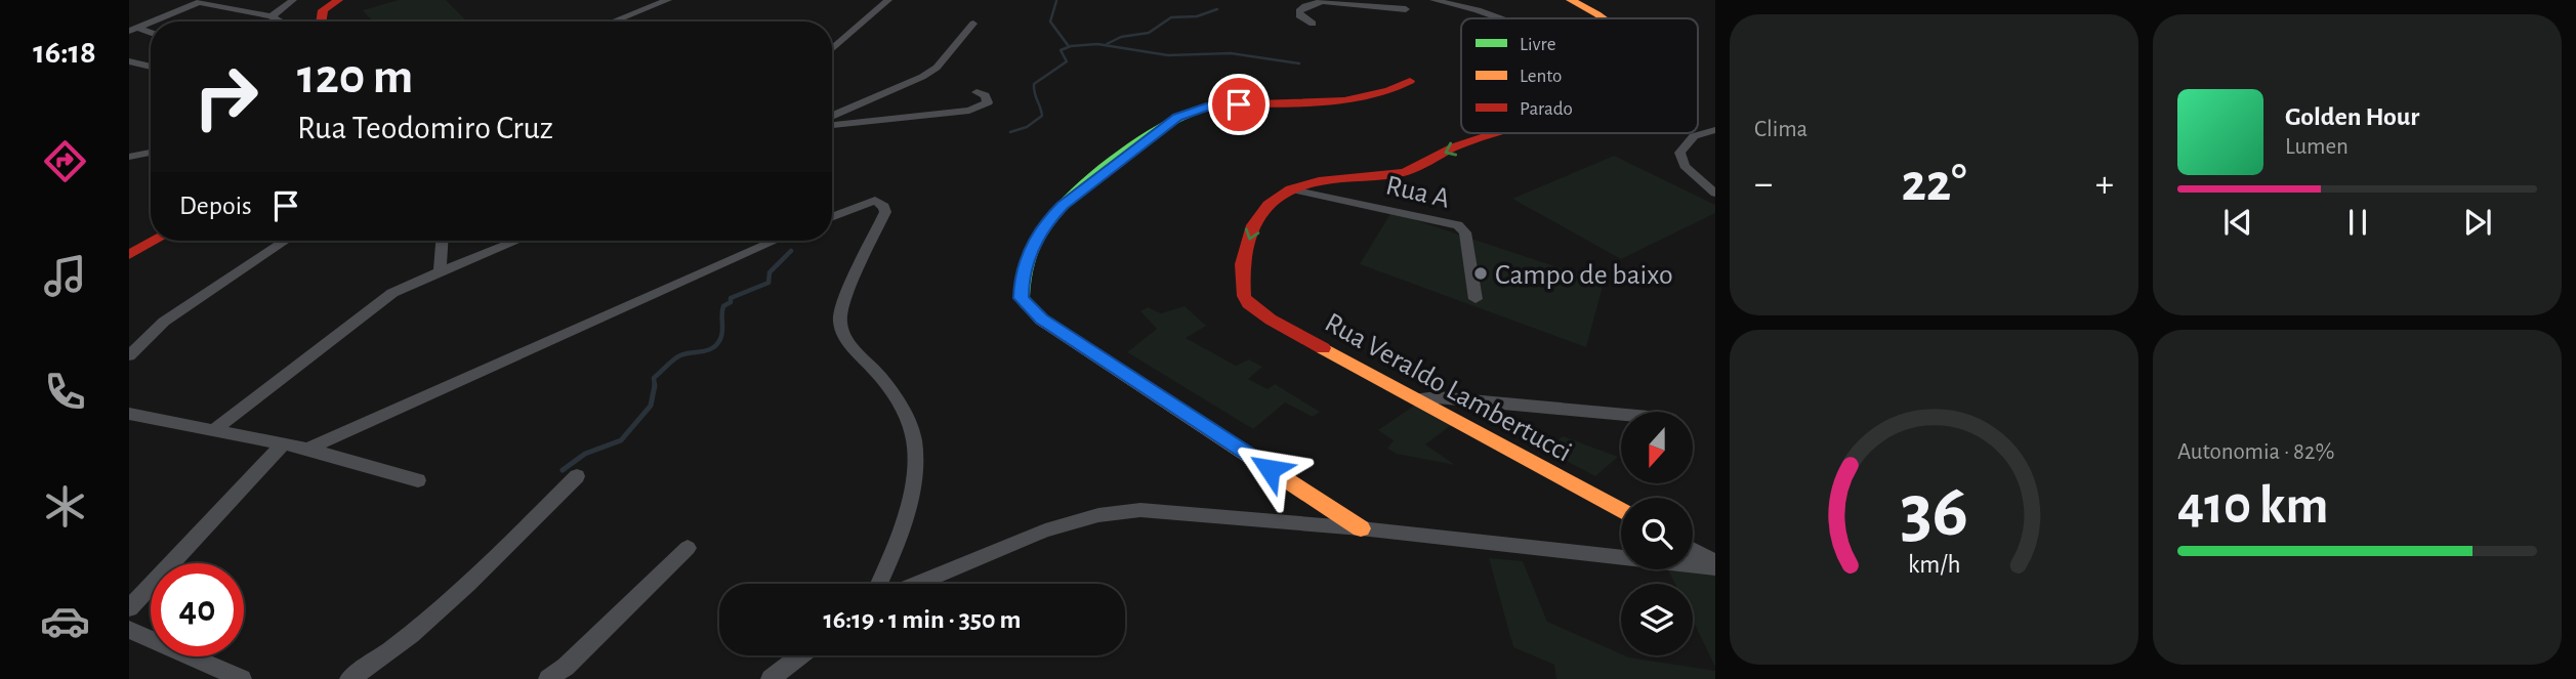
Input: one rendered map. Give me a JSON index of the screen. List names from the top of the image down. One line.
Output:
{"streets":{"street":["Rua A","Rua Veraldo Lambertucci"]},"crossings":[["Rua A","Rua Veraldo Lambertucci"]],"places":["Campo de baixo"],"legend":["Livre","Lento","Parado"],"north":"bottom","page":{"tabs":"16:18","tile":["Clima",["Autonomia · 82%","410 km"]],"turn":["120 m","Rua Teodomiro Cruz"],"song":["Golden Hour","Lumen"],"heat":["−","22°","+"],"then":"Depois","limit":"40","trip":"16:19 · 1 min · 350 m","gauge":["36","km/h"]}}
